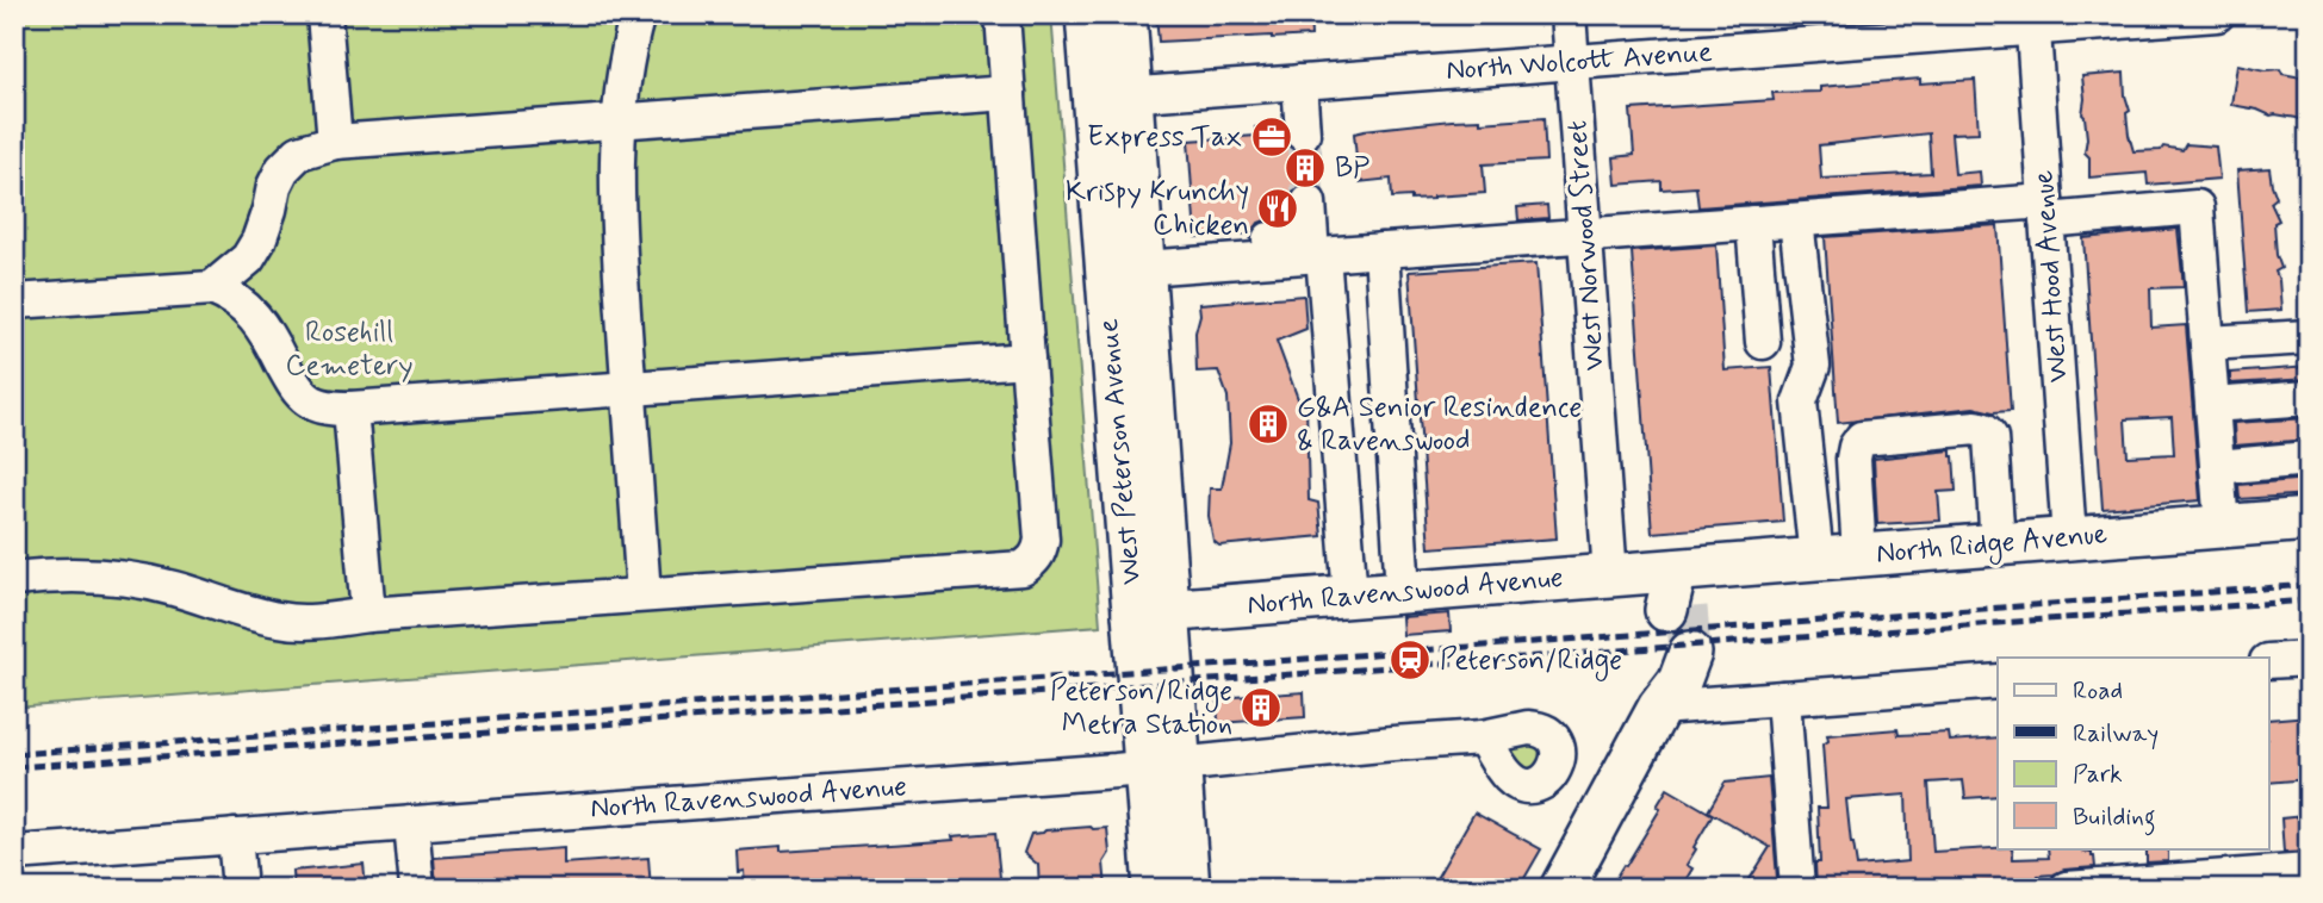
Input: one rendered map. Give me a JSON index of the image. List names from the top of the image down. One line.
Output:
{"streets":{"main road":["West Peterson Avenue","North Ridge Avenue","North Ravenswood Avenue"],"street":["North Wolcott Avenue","West Norwood Street","West Hood Avenue"]},"crossings":[["North Wolcott Avenue","West Norwood Street"],["North Wolcott Avenue","West Hood Avenue"],["North Wolcott Avenue","West Peterson Avenue"],["West Norwood Street","North Ravenswood Avenue"],["West Hood Avenue","North Ridge Avenue"],["West Peterson Avenue","North Ravenswood Avenue"],["North Ridge Avenue","North Ravenswood Avenue"]],"parks":["Rosehill Cemetery"],"places":{"office":["Express Tax"],"building":["BP","G&A Senior Resindence & Ravenswood","Peterson/Ridge Metra Station"],"restaurant":["Krispy Krunchy Chicken"],"station":["Peterson/Ridge"]},"legend":["Road","Railway","Park","Building"]}
